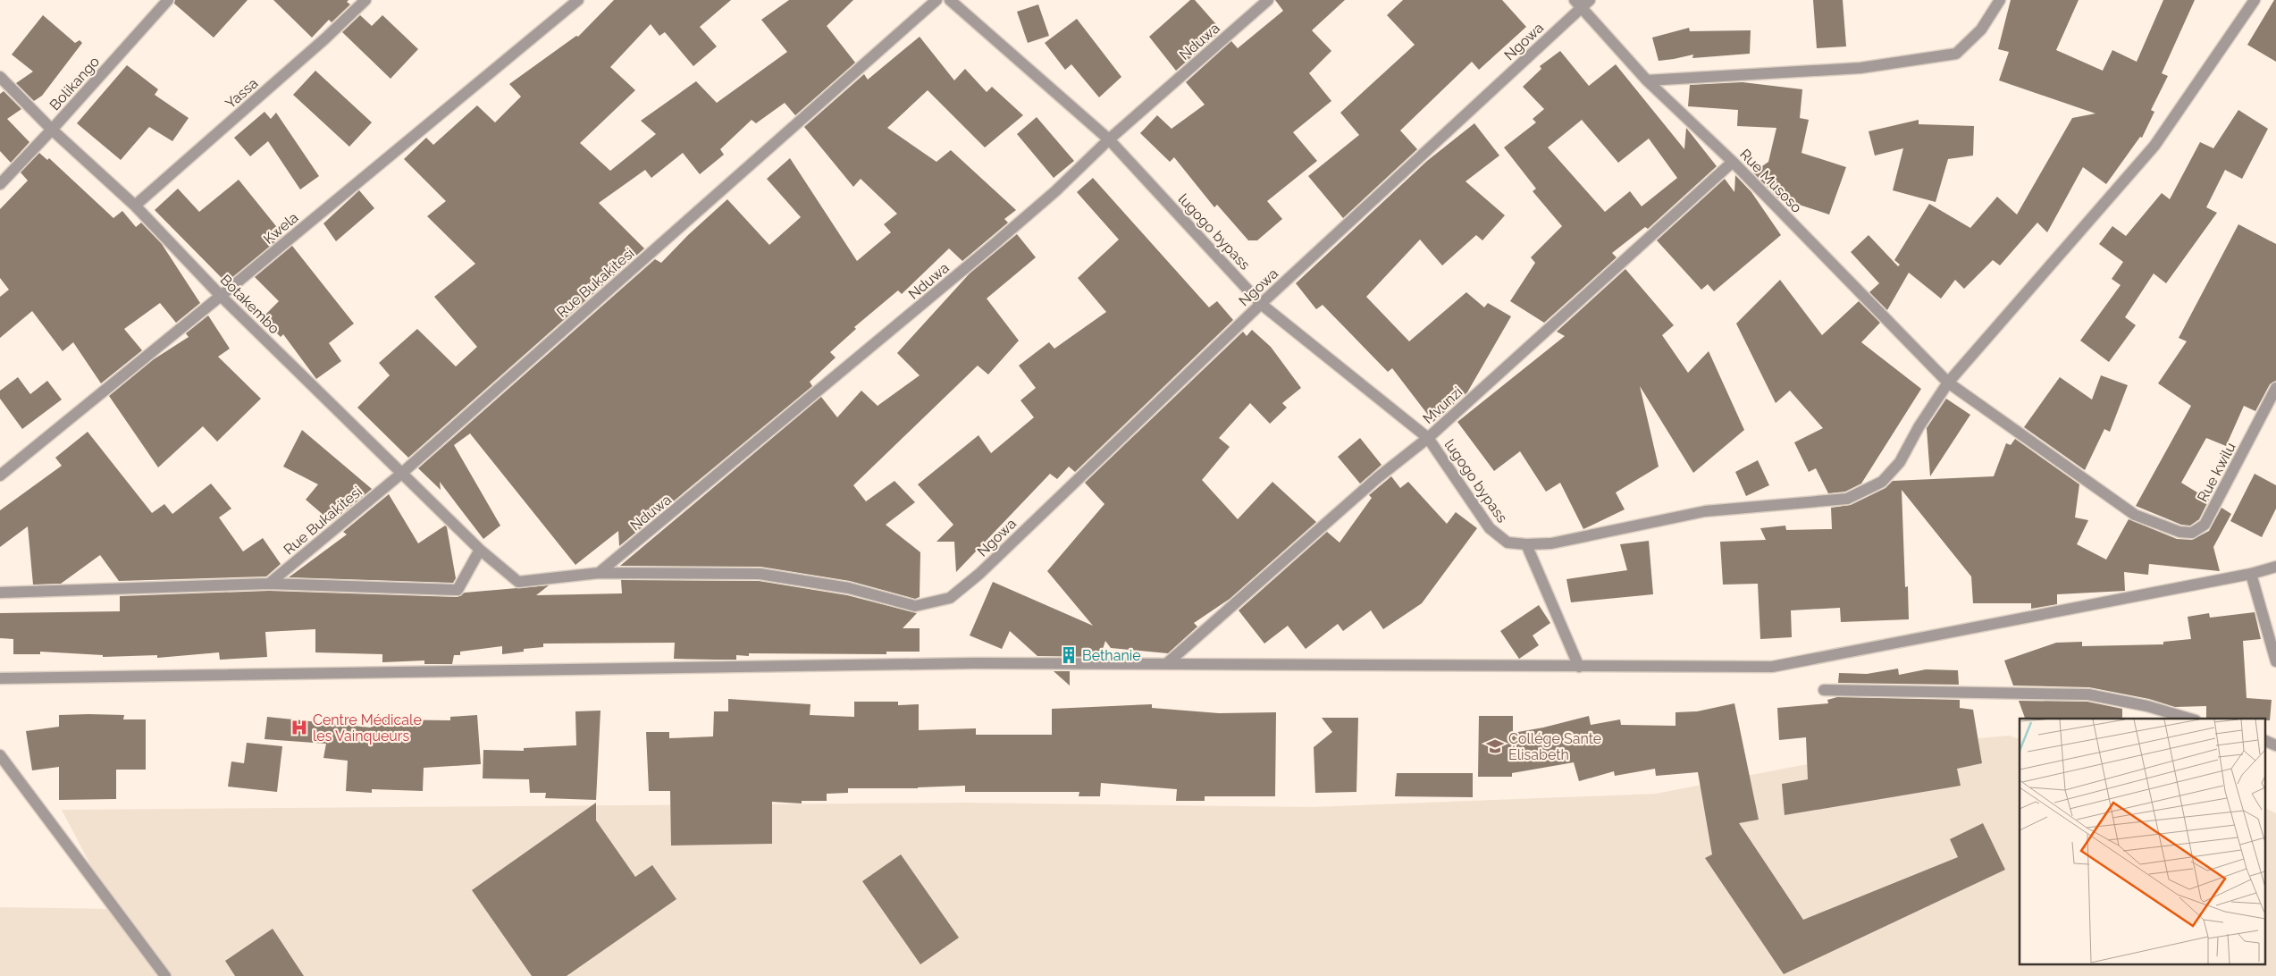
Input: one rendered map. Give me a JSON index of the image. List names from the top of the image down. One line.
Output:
{"streets":{"street":["Nduwa","Ngowa","Bolikango","Yassa","Rue Musoso","Kwela","lugogo bypass","Rue Bukakitesi","Botakembo","Mvunzi","Rue kwilu"]},"crossings":[["Nduwa","lugogo bypass"],["Nduwa","Botakembo"],["Ngowa","Rue Musoso"],["Ngowa","lugogo bypass"],["Ngowa","Botakembo"],["Bolikango","Botakembo"],["Yassa","Botakembo"],["Rue Musoso","Mvunzi"],["Rue Musoso","Rue kwilu"],["Kwela","Botakembo"],["lugogo bypass","Mvunzi"],["Rue Bukakitesi","Botakembo"]],"places":{"building":["Bethanie"],"hospital":["Centre Médicale les Vainqueurs"],"school or university":["Collége Sante Élisabeth"]}}
